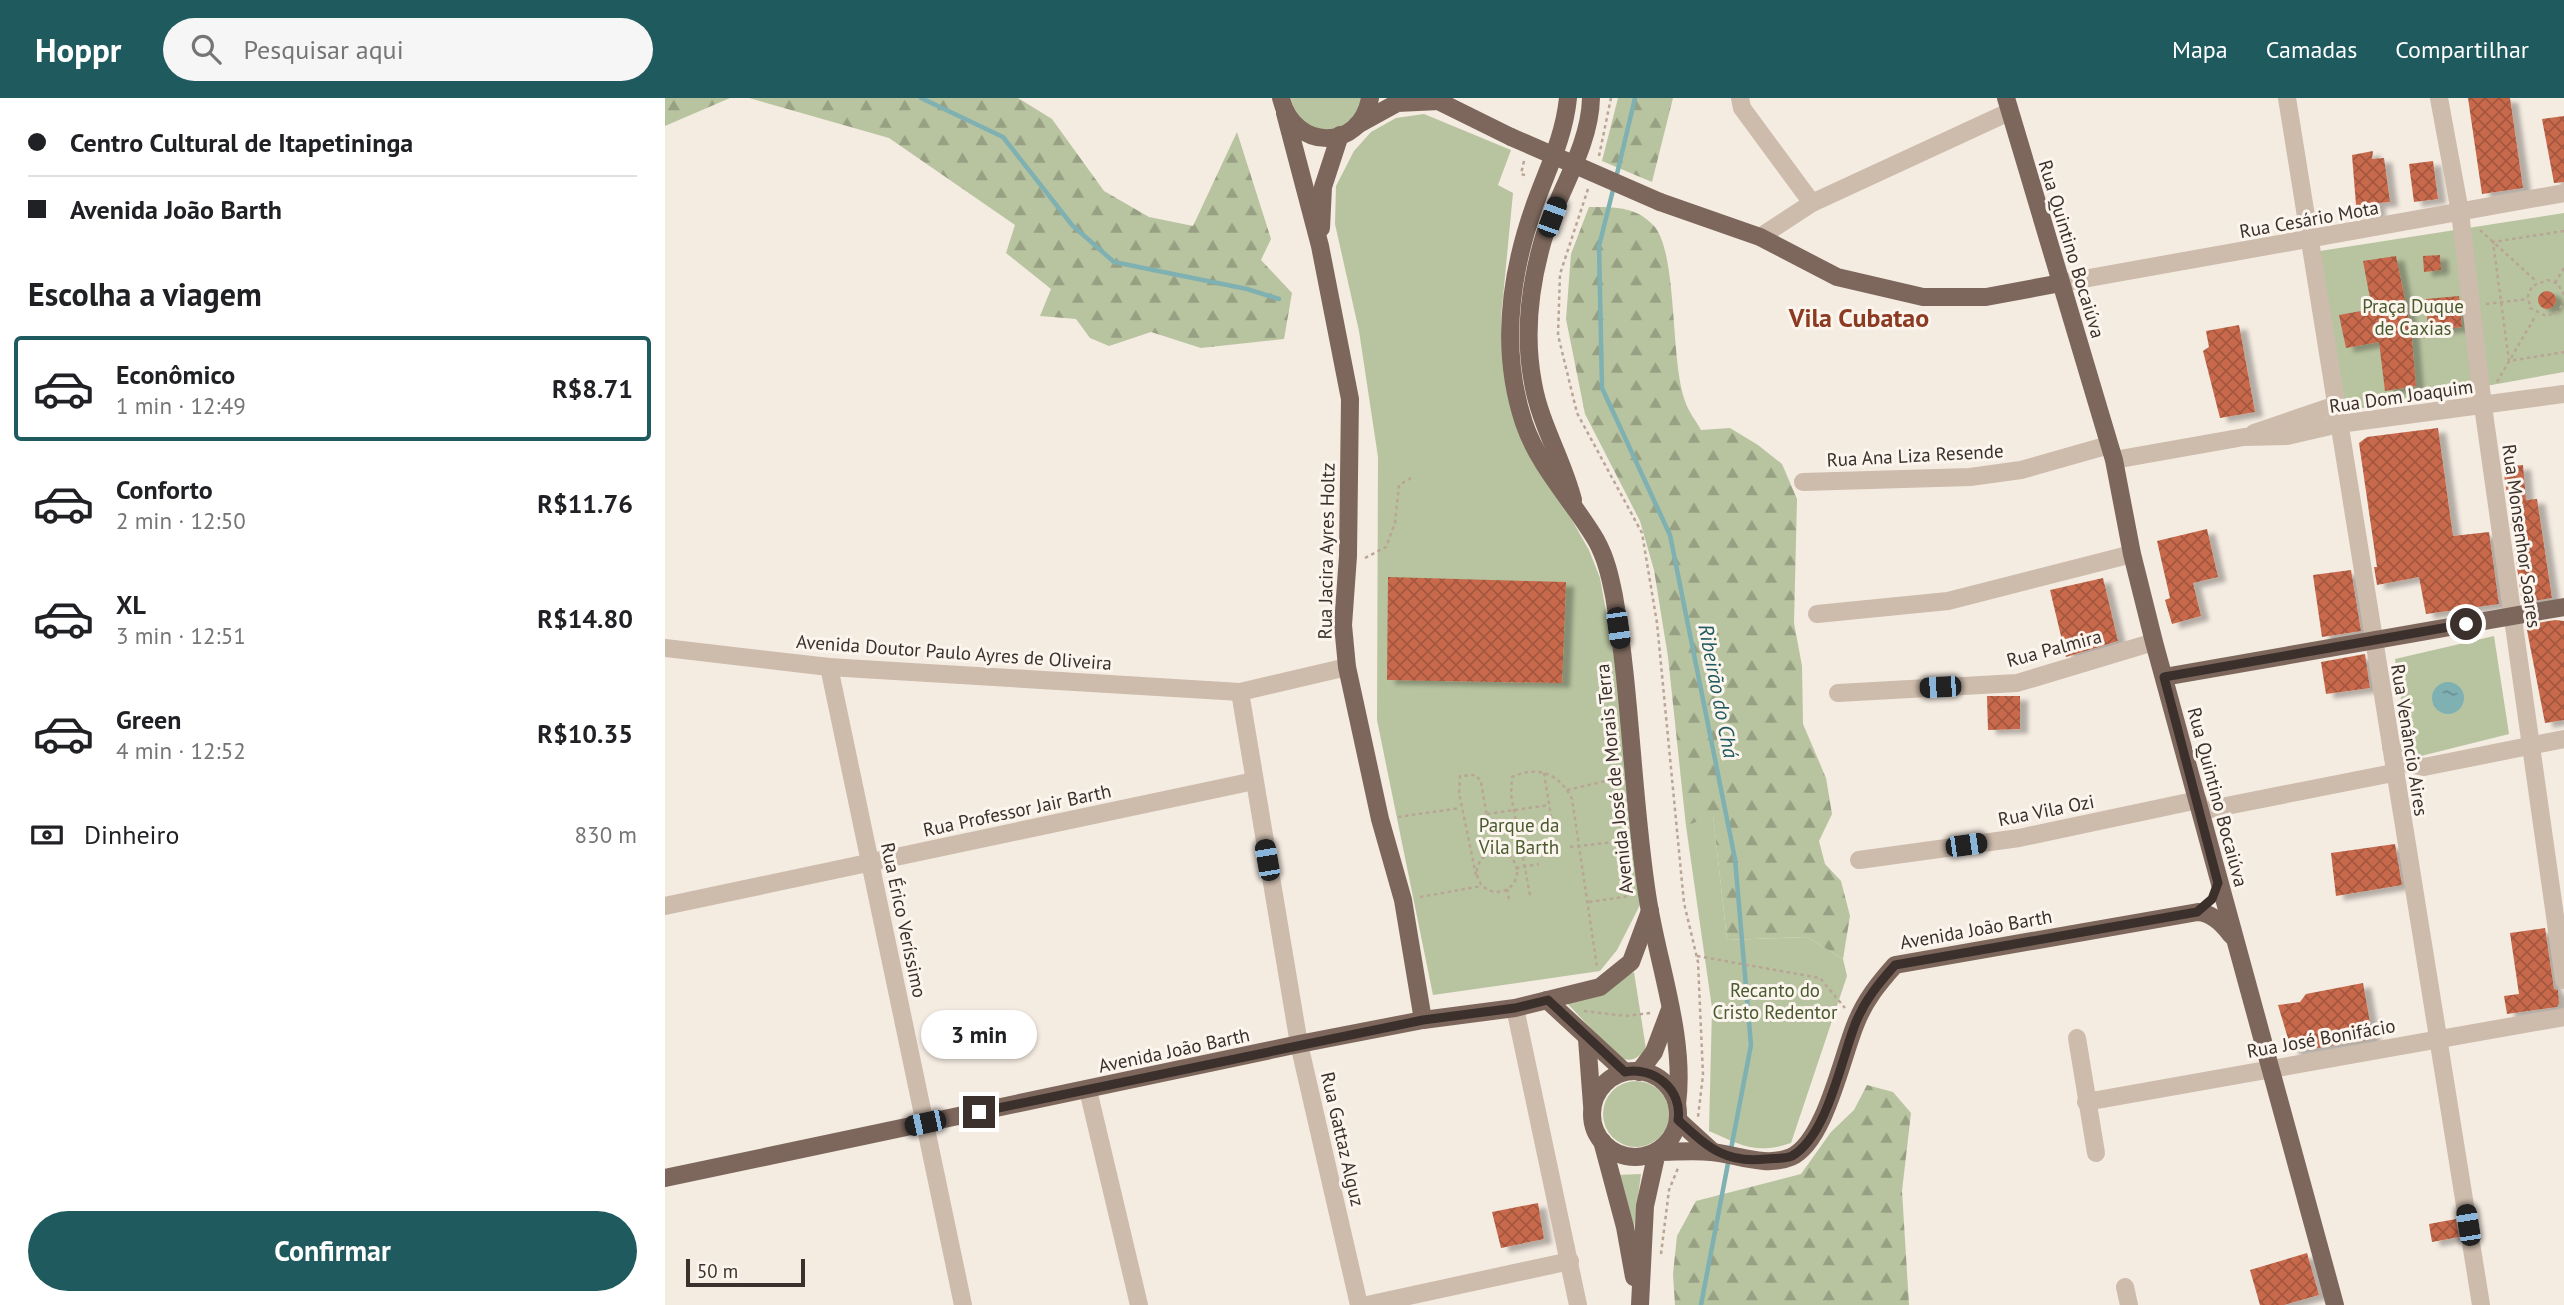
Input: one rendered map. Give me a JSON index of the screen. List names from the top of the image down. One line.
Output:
{"streets":{"main road":["Rua Quintino Bocaiúva","Rua Jacira Ayres Holtz","Avenida José de Morais Terra","Avenida João Barth"],"street":["Rua Cesário Mota","Rua Dom Joaquim","Rua Ana Liza Resende","Rua Monsenhor Soares","Rua Palmira","Avenida Doutor Paulo Ayres de Oliveira","Rua Venâncio Aires","Rua Professor Jair Barth","Rua Vila Ozi","Rua Érico Veríssimo","Rua José Bonifácio","Rua Gattaz Alguz"]},"crossings":[["Rua Cesário Mota","Rua Quintino Bocaiúva"],["Rua Cesário Mota","Rua Monsenhor Soares"],["Rua Cesário Mota","Rua Venâncio Aires"],["Rua Quintino Bocaiúva","Rua Dom Joaquim"],["Rua Quintino Bocaiúva","Rua Ana Liza Resende"],["Rua Quintino Bocaiúva","Rua Palmira"],["Rua Quintino Bocaiúva","Rua Vila Ozi"],["Rua Quintino Bocaiúva","Rua José Bonifácio"],["Rua Dom Joaquim","Rua Ana Liza Resende"],["Rua Dom Joaquim","Rua Monsenhor Soares"],["Rua Dom Joaquim","Rua Venâncio Aires"],["Rua Jacira Ayres Holtz","Avenida Doutor Paulo Ayres de Oliveira"],["Rua Jacira Ayres Holtz","Avenida João Barth"],["Avenida Doutor Paulo Ayres de Oliveira","Rua Érico Veríssimo"],["Avenida Doutor Paulo Ayres de Oliveira","Rua Gattaz Alguz"],["Rua Venâncio Aires","Rua Vila Ozi"],["Rua Venâncio Aires","Rua José Bonifácio"],["Avenida José de Morais Terra","Avenida João Barth"],["Rua Professor Jair Barth","Rua Érico Veríssimo"],["Rua Professor Jair Barth","Rua Gattaz Alguz"],["Rua Érico Veríssimo","Avenida João Barth"],["Avenida João Barth","Rua Gattaz Alguz"]],"districts":["Vila Cubatao"],"water":["Ribeirão do Chá"],"parks":["Praça Duque de Caxias","Parque da Vila Barth","Recanto do Cristo Redentor"],"scale_bar":"50 m","page":{"header":"Hoppr","search":"Pesquisar aqui","nav":["Mapa","Camadas","Compartilhar"],"banner":["Centro Cultural de Itapetininga","Avenida João Barth"],"heading":"Escolha a viagem","list":[{"name":"Econômico","note":"1 min · 12:49","value":"R$8.71"},{"name":"Conforto","note":"2 min · 12:50","value":"R$11.76"},{"name":"XL","note":"3 min · 12:51","value":"R$14.80"},{"name":"Green","note":"4 min · 12:52","value":"R$10.35"}],"pay":["Dinheiro","830 m"],"bubble":"3 min","buttons":"Confirmar","scale":"50 m"}}
